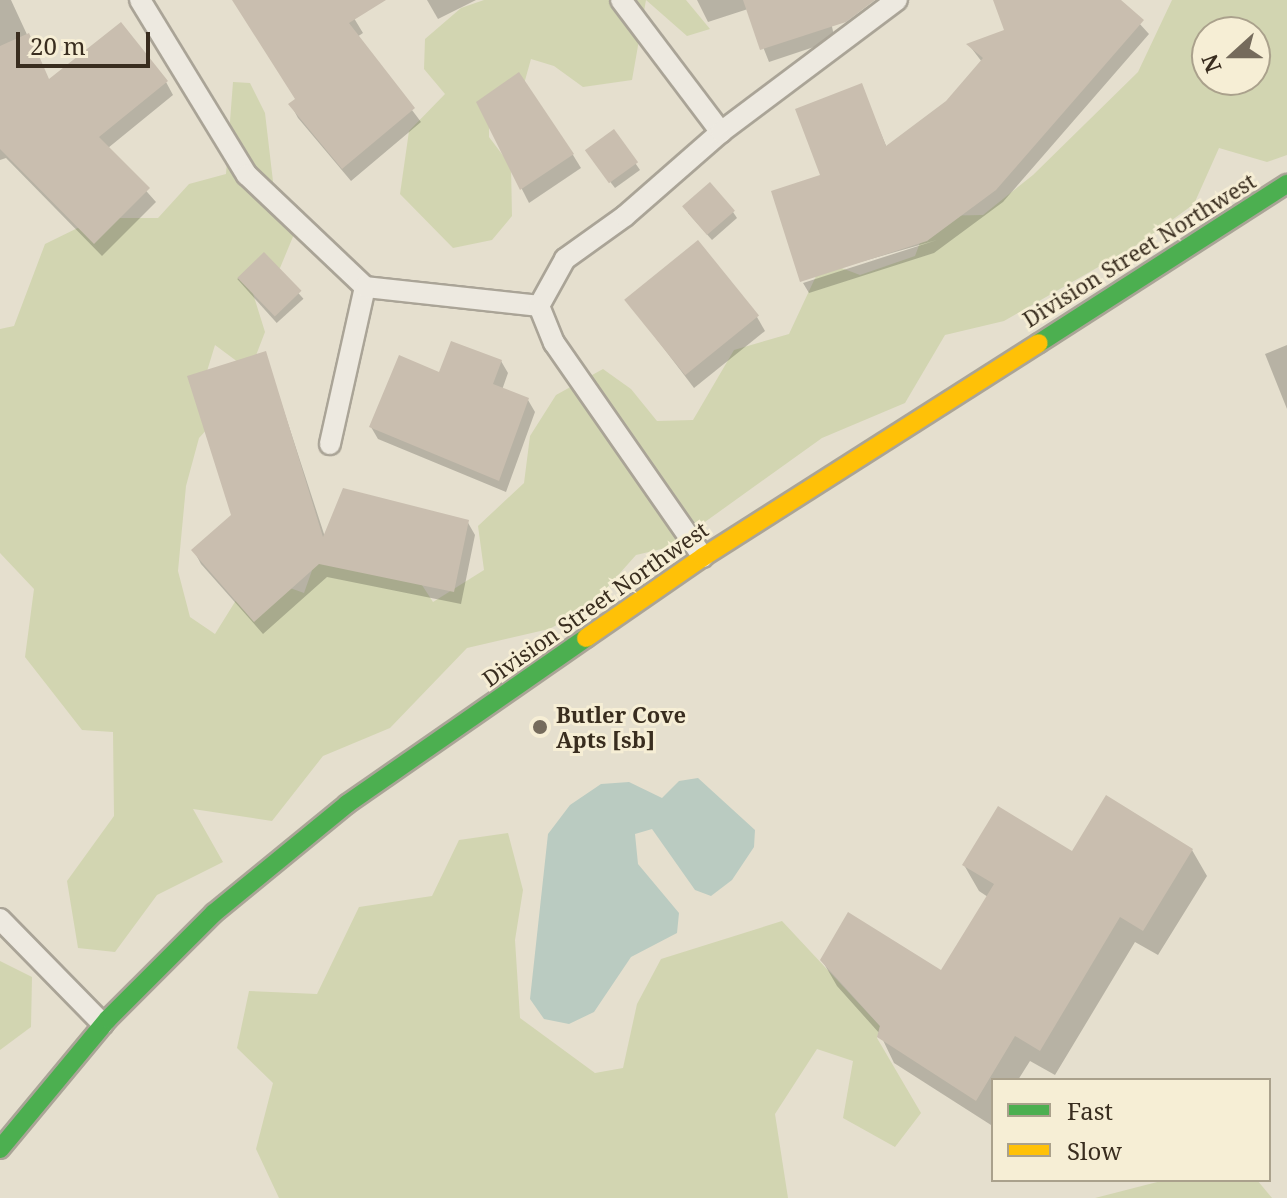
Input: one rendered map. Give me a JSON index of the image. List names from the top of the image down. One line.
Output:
{"streets":{"street":["Division Street Northwest"]},"places":["Butler Cove Apts [sb]"],"legend":["Fast","Slow"],"scale_bar":"20 m","north":"left"}
